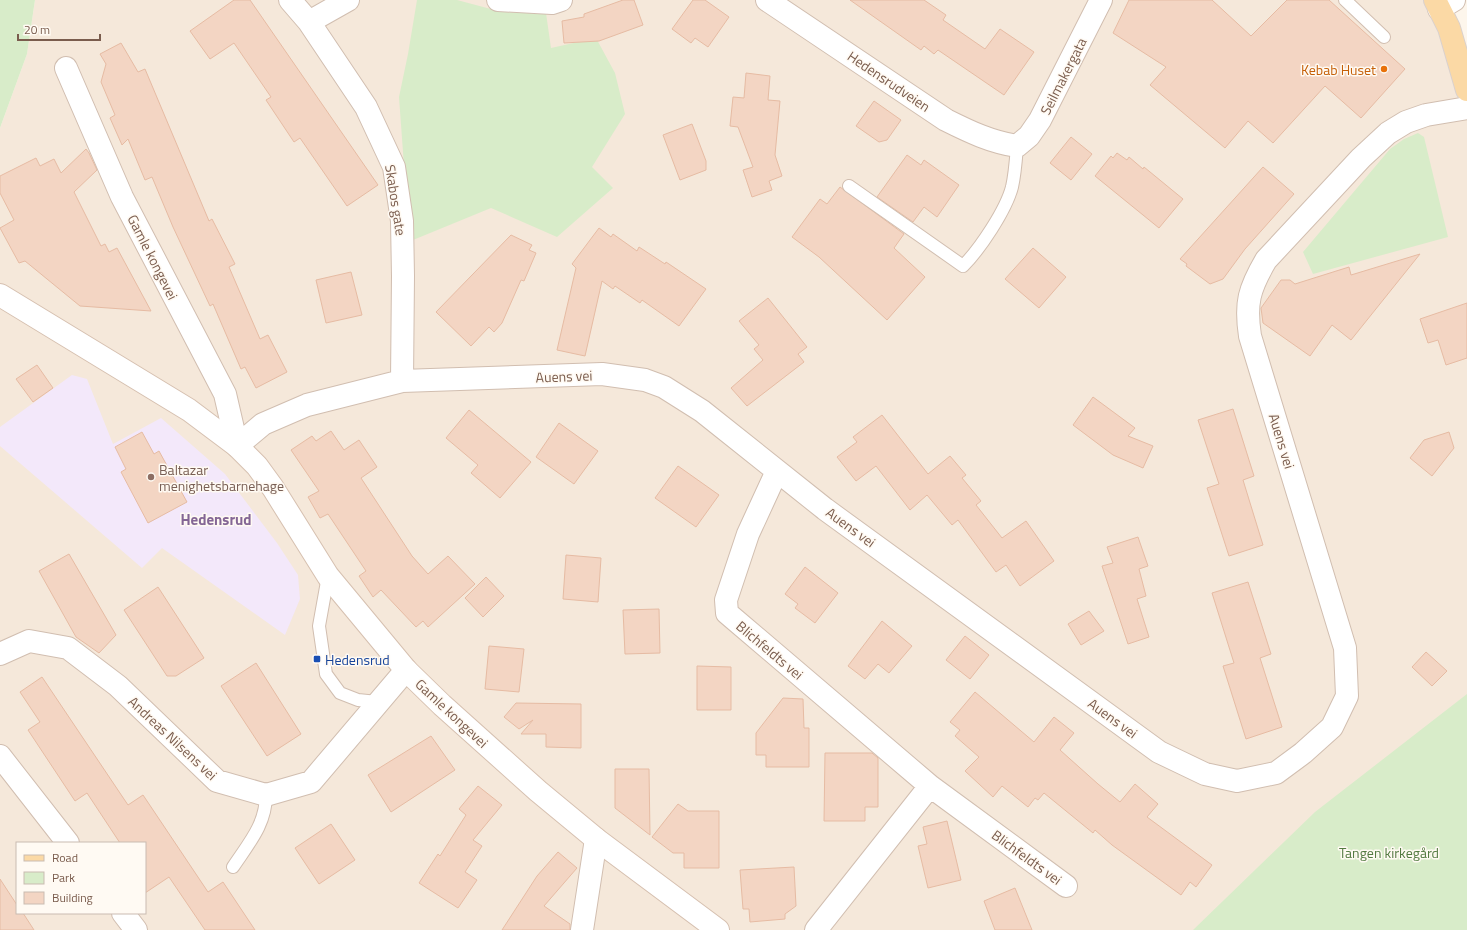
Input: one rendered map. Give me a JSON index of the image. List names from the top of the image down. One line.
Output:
{"streets":{"street":["Seilmakergata","Hedensrudveien","Skabos gate","Gamle kongevei","Auens vei","Blichfeldts vei","Andreas Nilsens vei"]},"crossings":[["Seilmakergata","Hedensrudveien"],["Skabos gate","Auens vei"],["Gamle kongevei","Auens vei"],["Auens vei","Blichfeldts vei"]],"districts":["Hedensrud"],"parks":["Tangen kirkegård"],"places":{"other":["Kebab Huset","Baltazar menighetsbarnehage"],"transit":["Hedensrud"]},"legend":["Road","Park","Building"],"scale_bar":"20 m"}
